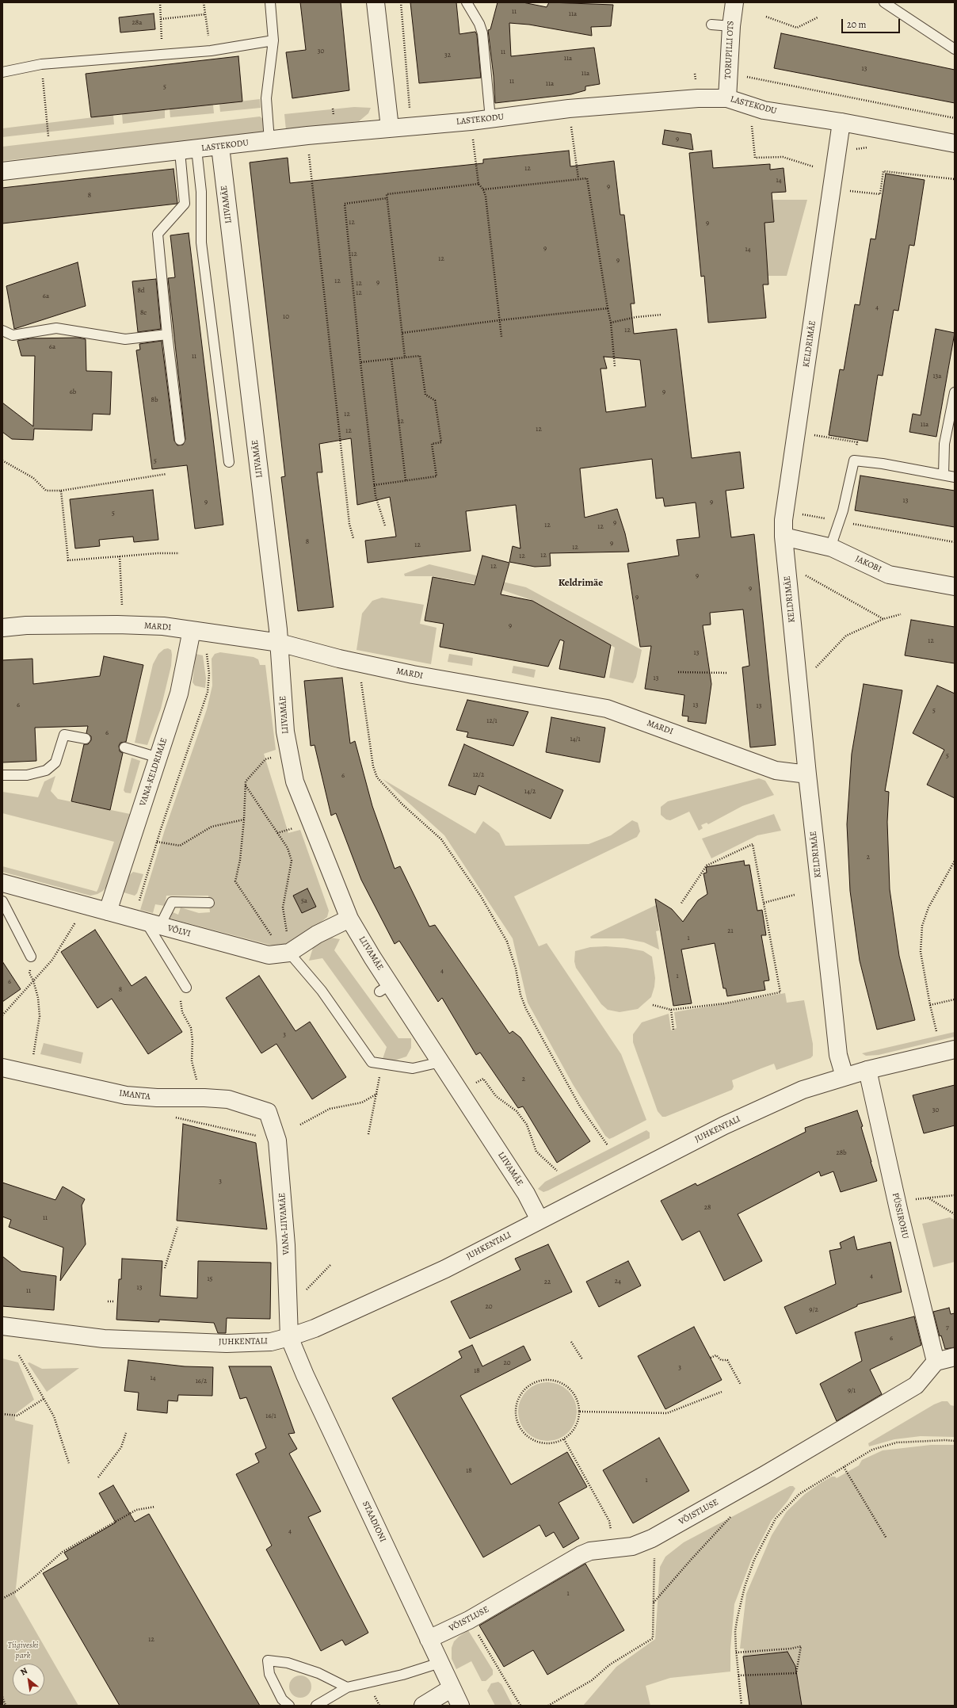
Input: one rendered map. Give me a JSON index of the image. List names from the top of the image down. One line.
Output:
{"streets":{"street":["TORUPILLI OTS","LASTEKODU","LIIVAMÄE","KELDRIMÄE","JAKOBI","MARDI","VANA-KELDRIMÄE","VÕLVI","IMANTA","JUHKENTALI","PÜSSIROHU","VANA-LIIVAMÄE","VÕISTLUSE","STAADIONI"]},"crossings":[["TORUPILLI OTS","LASTEKODU"],["LASTEKODU","LIIVAMÄE"],["LASTEKODU","KELDRIMÄE"],["LIIVAMÄE","MARDI"],["LIIVAMÄE","VÕLVI"],["LIIVAMÄE","JUHKENTALI"],["KELDRIMÄE","JAKOBI"],["KELDRIMÄE","MARDI"],["KELDRIMÄE","JUHKENTALI"],["MARDI","VANA-KELDRIMÄE"],["VANA-KELDRIMÄE","VÕLVI"],["IMANTA","VANA-LIIVAMÄE"],["JUHKENTALI","PÜSSIROHU"],["JUHKENTALI","VANA-LIIVAMÄE"],["JUHKENTALI","STAADIONI"],["PÜSSIROHU","VÕISTLUSE"],["VANA-LIIVAMÄE","STAADIONI"],["VÕISTLUSE","STAADIONI"]],"districts":["Keldrimäe"],"parks":["Tiigiveski park"],"house_numbers":["11","11a","28a","30","11","32","11a","13","11a","11","11a","5","9","12","14","9","8","12","9","9","14","12","12","9","12","9","12","8d","12","6a","4","8c","10","12","6a","11","13a","6b","9","8b","12","12","11a","12","12","5","13","9","9","5","9","12","12","8","9","12","12","12","12","12","9","9","9","9","12","13","13","6","13","13","5","12/1","6","14/1","5","12/2","6","14/2","2","5a","21","1","4","1","6","8","3","2","30","28b","3","28","11","4","15","24","22","13","11","20","9/2","7","6","20","3","18","14","16/2","9/1","16/1","18","1","4","1","12"],"scale_bar":"20 m","north":"top left"}
